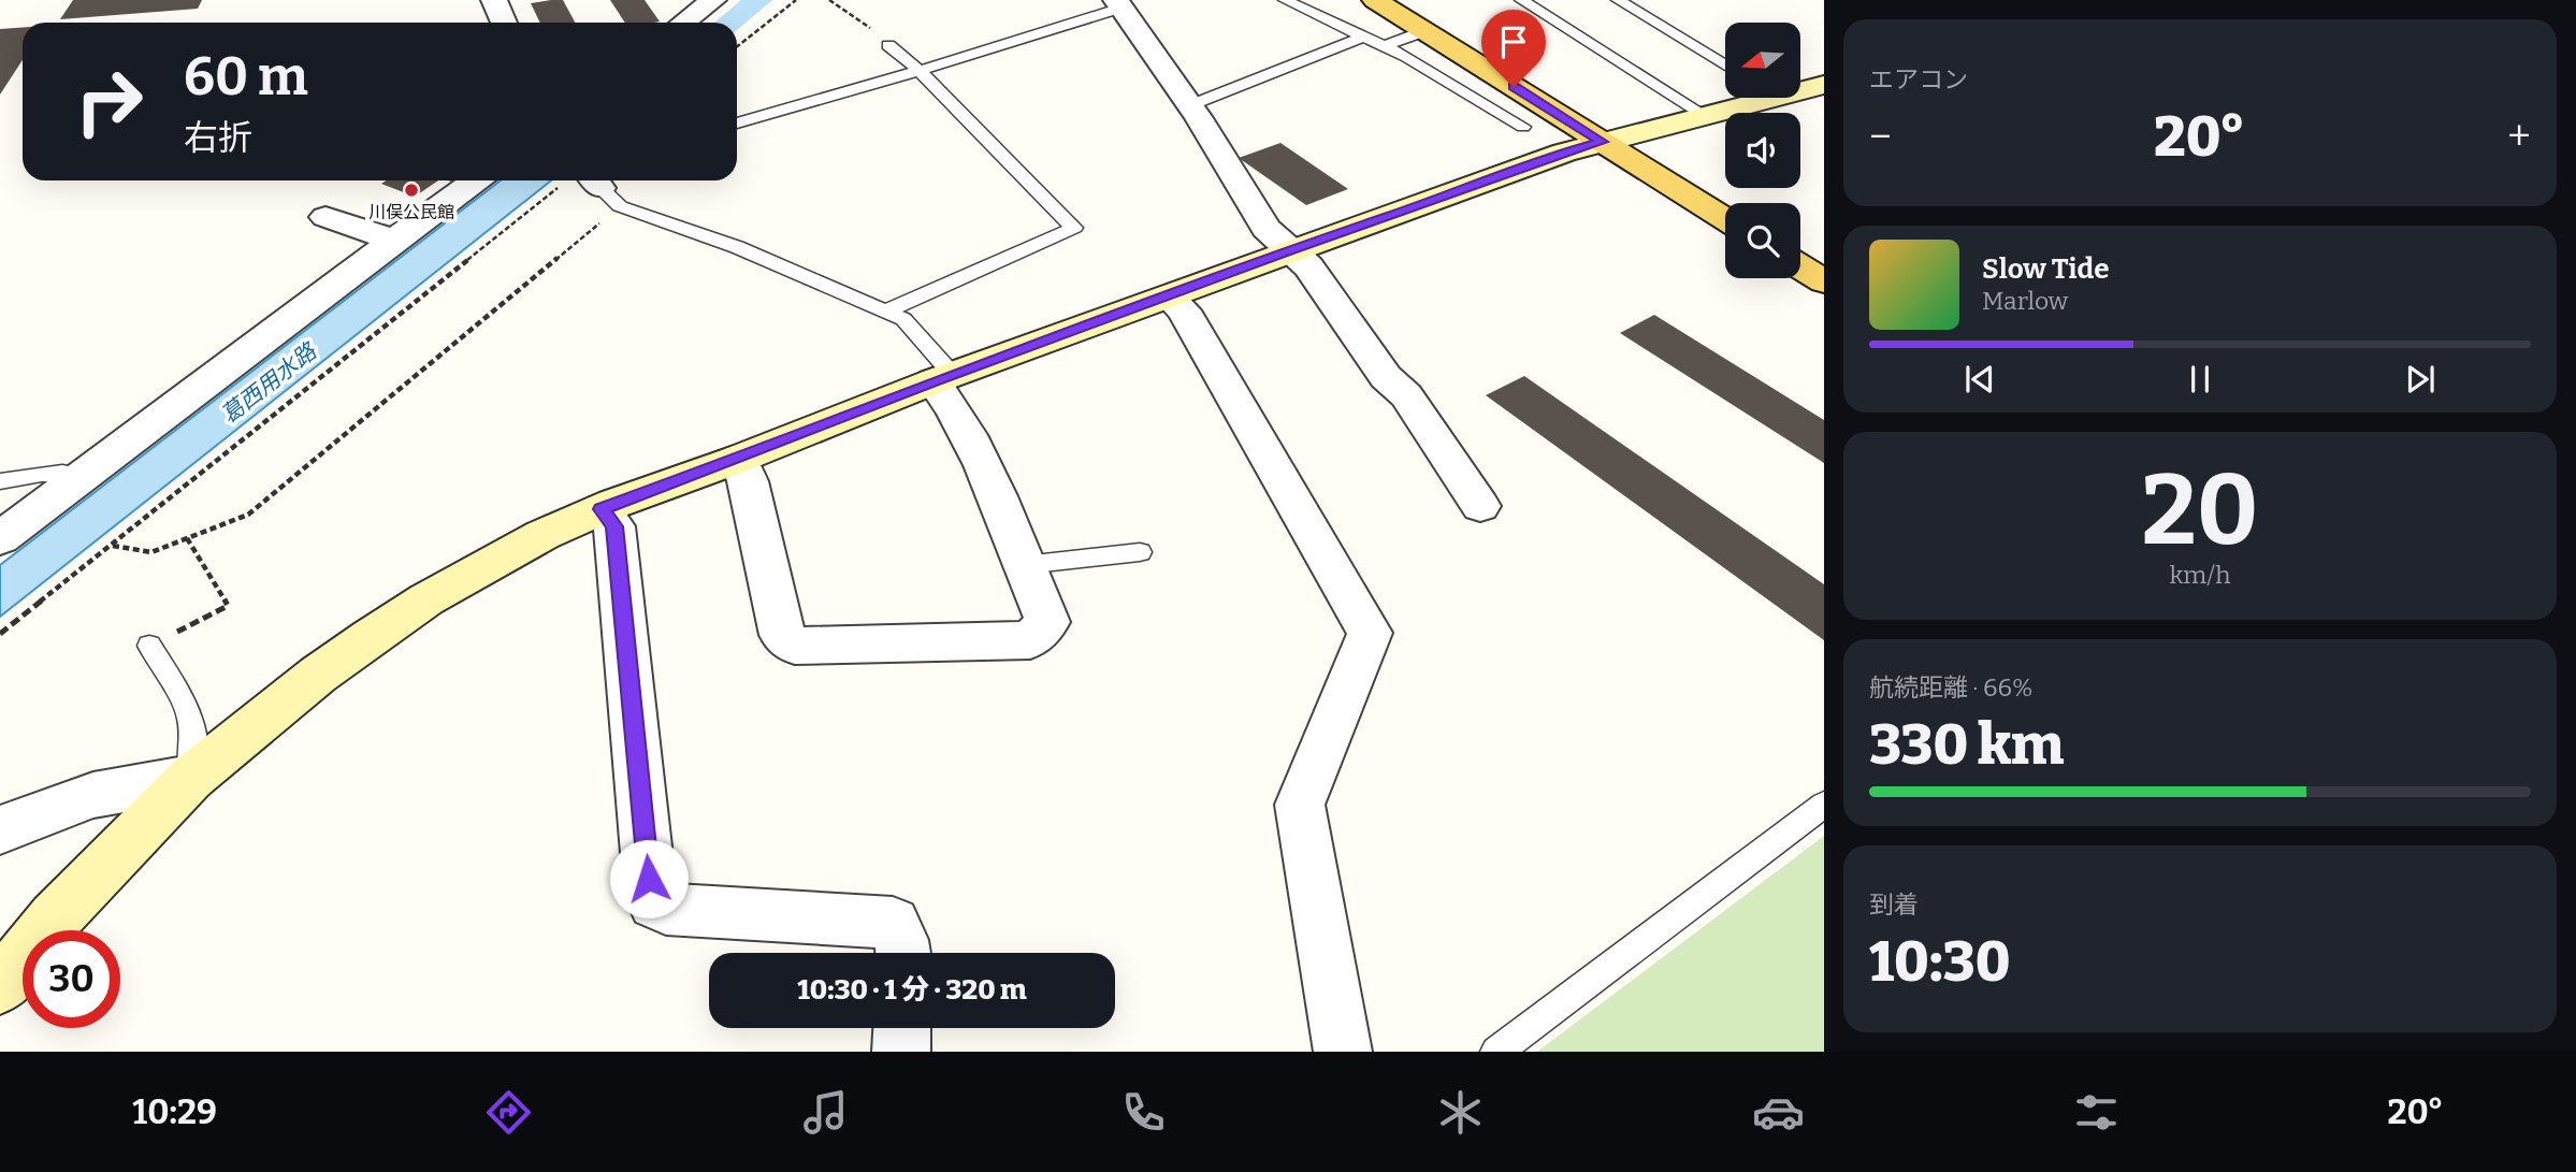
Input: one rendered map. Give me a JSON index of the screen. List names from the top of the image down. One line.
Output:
{"water":["葛西用水路"],"places":["川俣公民館"],"north":"left","page":{"tile":["エアコン",["20","km/h"],["航続距離 · 66%","330 km"],["到着","10:30"]],"turn":["60 m","右折"],"heat":["−","20°","+"],"song":["Slow Tide","Marlow"],"limit":"30","trip":"10:30 · 1 分 · 320 m","tabs":["10:29","20°"]}}
